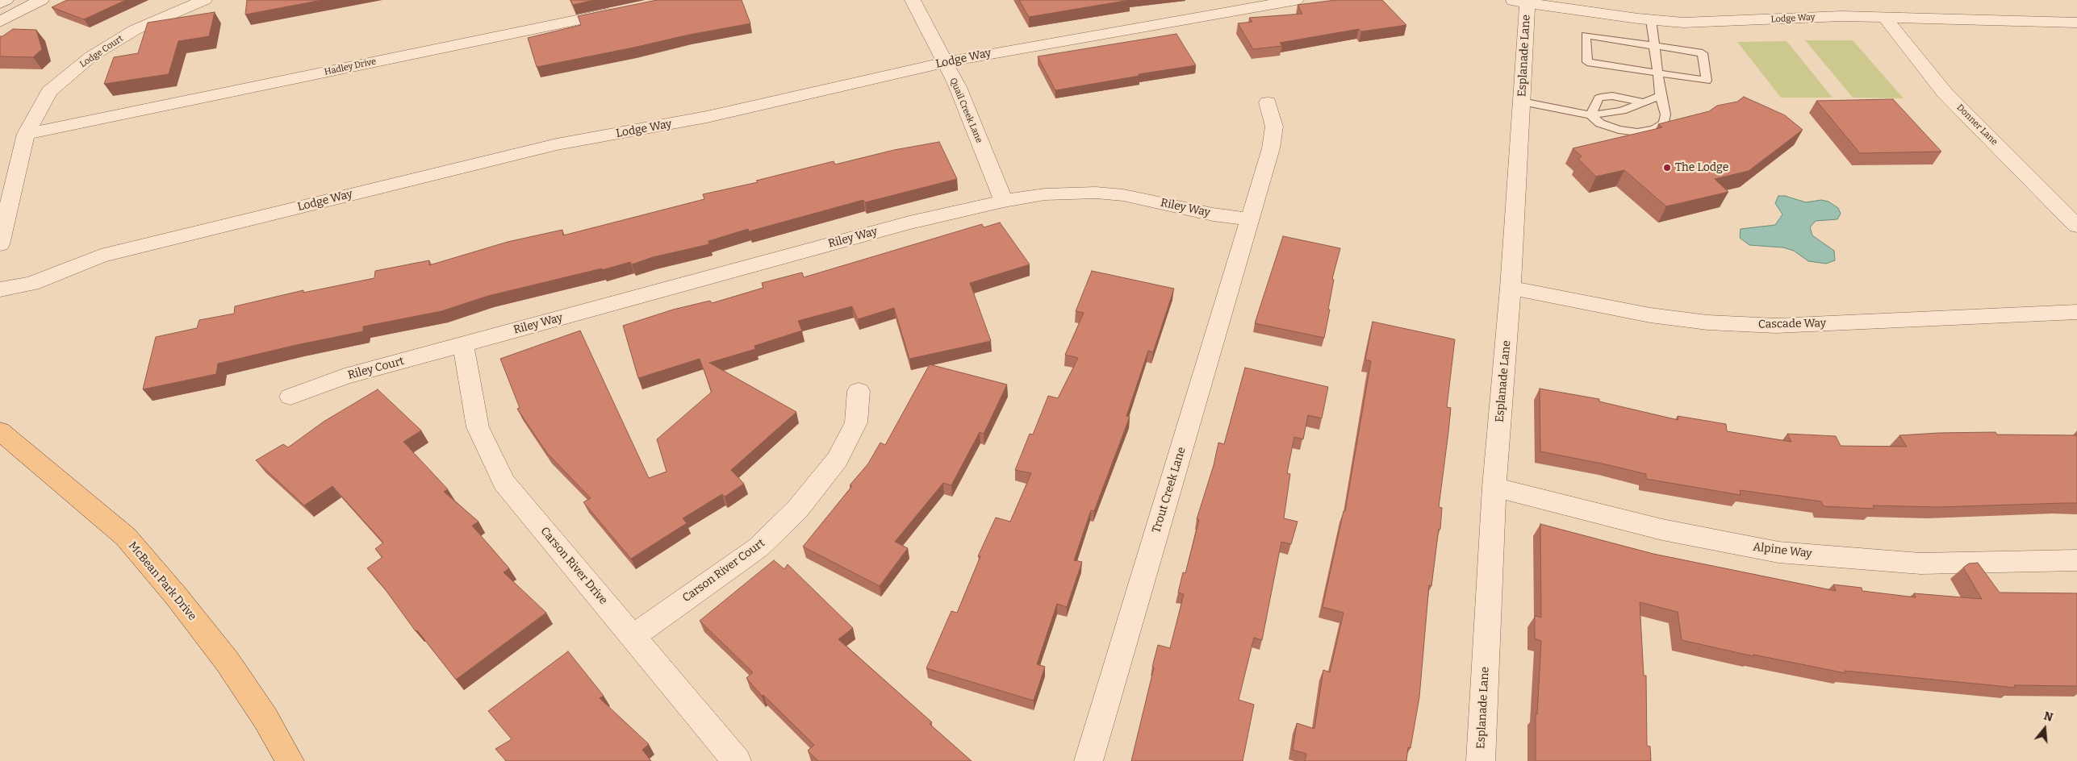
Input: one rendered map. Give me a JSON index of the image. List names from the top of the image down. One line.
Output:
{"streets":{"main road":["McBean Park Drive"],"street":["Lodge Way","Lodge Court","Esplanade Lane","Hadley Drive","Quail Creek Lane","Donner Lane","Riley Way","Cascade Way","Riley Court","Trout Creek Lane","Alpine Way","Carson River Drive","Carson River Court"]},"crossings":[["Lodge Way","Esplanade Lane"],["Lodge Way","Quail Creek Lane"],["Lodge Way","Donner Lane"],["Lodge Court","Hadley Drive"],["Esplanade Lane","Cascade Way"],["Esplanade Lane","Alpine Way"],["Quail Creek Lane","Riley Way"],["Riley Way","Riley Court"],["Riley Way","Trout Creek Lane"],["Riley Way","Carson River Drive"],["Riley Court","Carson River Drive"],["Carson River Drive","Carson River Court"]],"places":["The Lodge"],"north":"top"}
